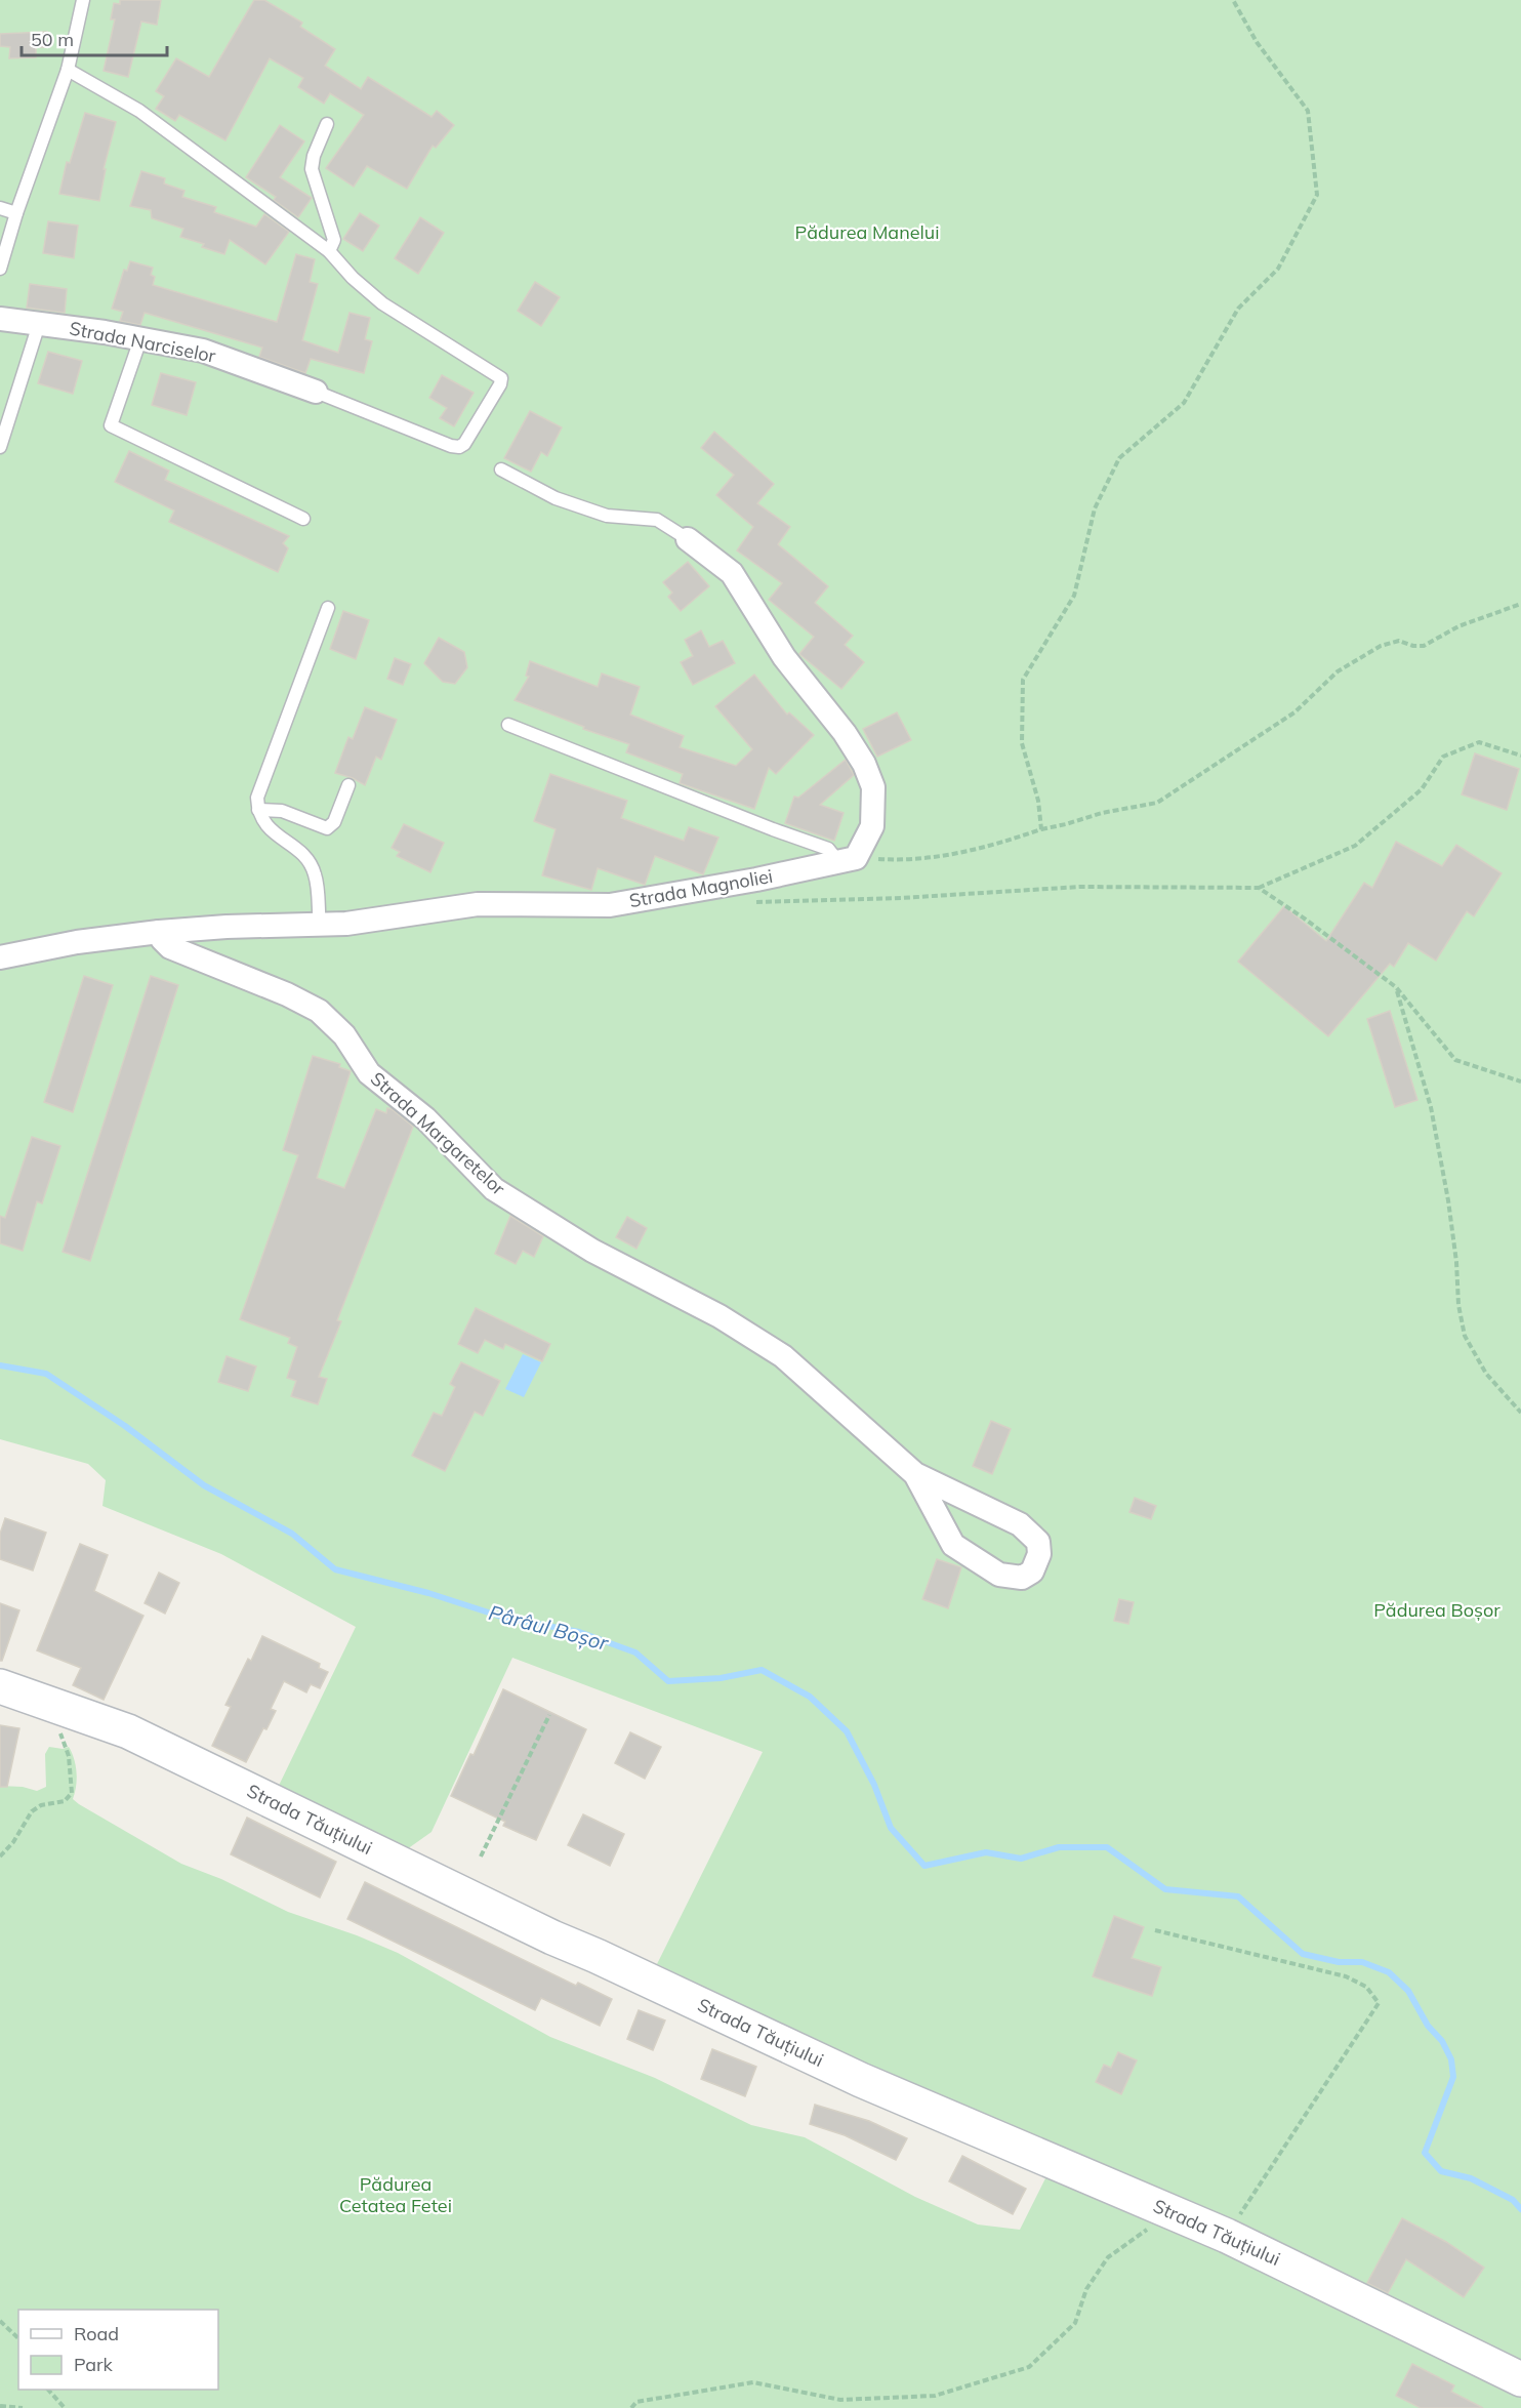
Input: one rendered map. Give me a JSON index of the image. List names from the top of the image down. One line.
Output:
{"streets":{"main road":["Strada Tăuțiului"],"street":["Strada Narciselor","Strada Magnoliei","Strada Margaretelor"]},"crossings":[["Strada Magnoliei","Strada Margaretelor"]],"water":["Pârâul Boșor"],"parks":["Pădurea Manelui","Pădurea Boșor","Pădurea Cetatea Fetei"],"legend":["Road","Park"],"scale_bar":"50 m"}
